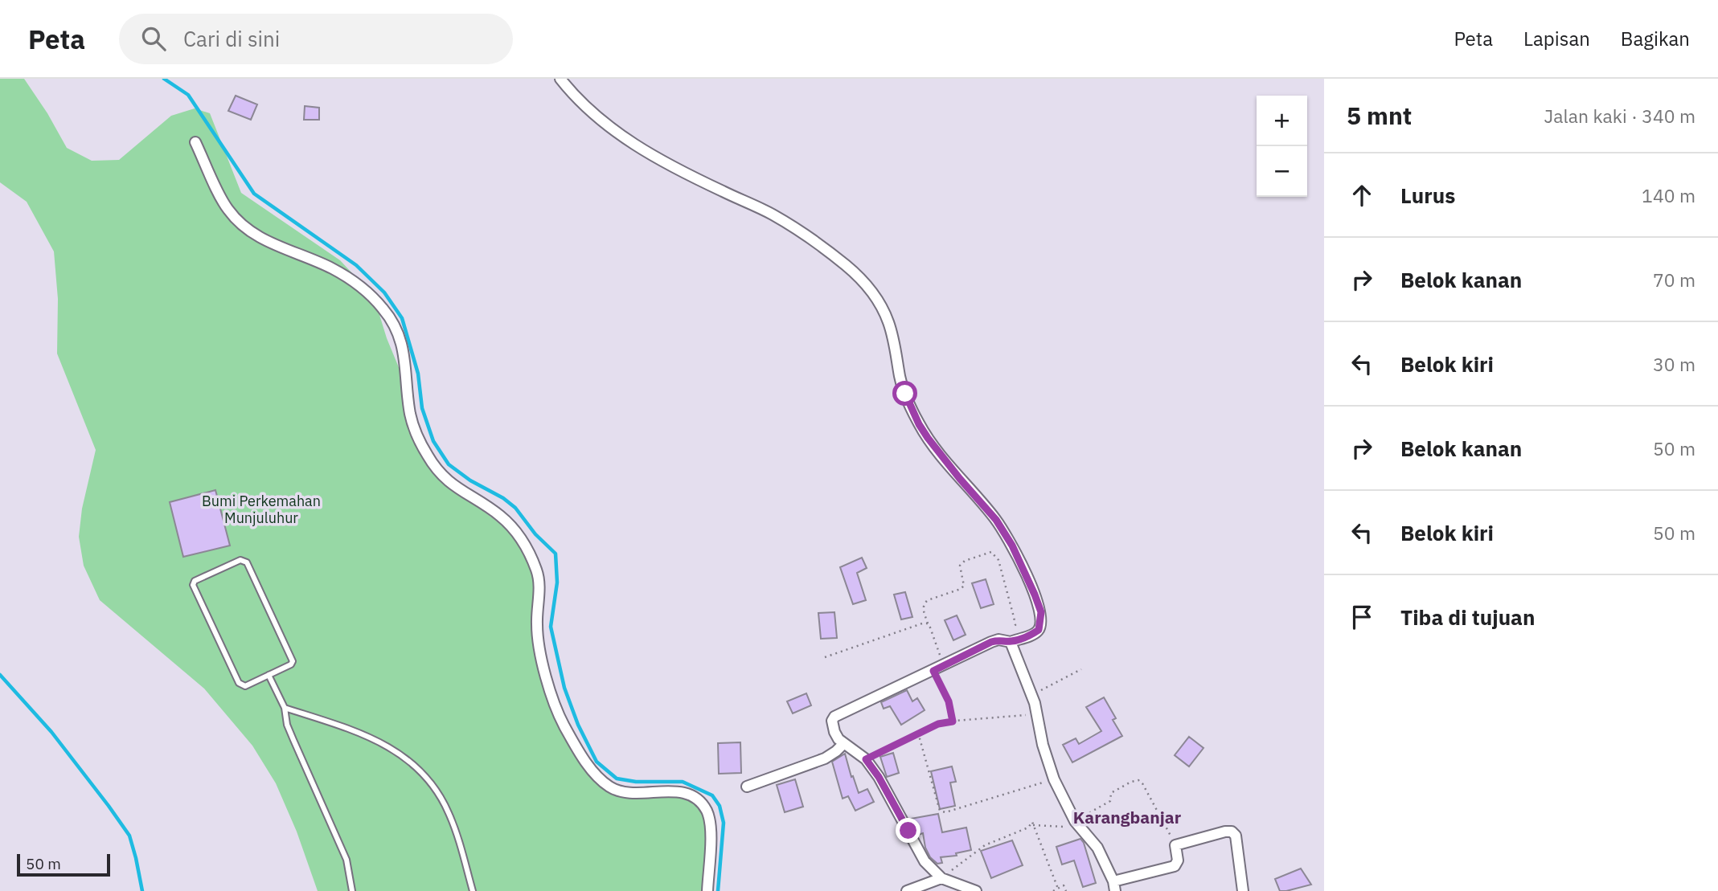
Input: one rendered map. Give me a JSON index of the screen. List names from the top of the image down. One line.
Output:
{"districts":["Karangbanjar"],"parks":["Bumi Perkemahan Munjuluhur"],"scale_bar":"50 m","page":{"header":"Peta","search":"Cari di sini","nav":["Peta","Lapisan","Bagikan"],"heading":["5 mnt","Jalan kaki · 340 m"],"map_buttons":["+","−"],"list":[["Lurus","140 m"],["Belok kanan","70 m"],["Belok kiri","30 m"],["Belok kanan","50 m"],["Belok kiri","50 m"],"Tiba di tujuan"],"scale":"50 m"}}
